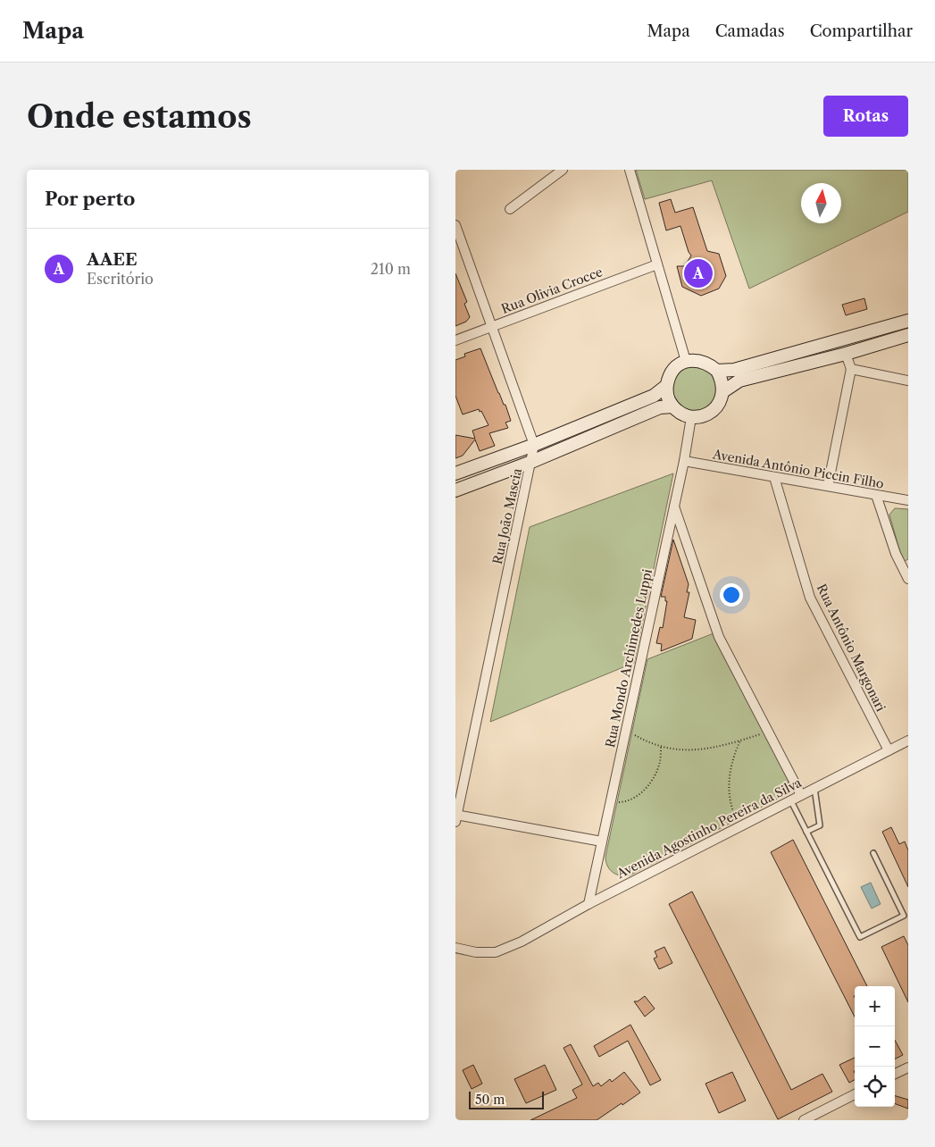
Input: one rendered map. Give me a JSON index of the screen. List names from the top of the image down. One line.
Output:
{"streets":{"street":["Rua Olivia Crocce","Avenida Antônio Piccin Filho","Rua João Mascia","Rua Antônio Margonari","Rua Mondo Archimedes Luppi","Avenida Agostinho Pereira da Silva"]},"crossings":[["Rua Olivia Crocce","Rua João Mascia"],["Avenida Antônio Piccin Filho","Rua Antônio Margonari"],["Avenida Antônio Piccin Filho","Rua Mondo Archimedes Luppi"],["Rua Antônio Margonari","Avenida Agostinho Pereira da Silva"],["Rua Mondo Archimedes Luppi","Avenida Agostinho Pereira da Silva"]],"scale_bar":"50 m","north":"top","page":{"header":"Mapa","nav":["Mapa","Camadas","Compartilhar"],"buttons":"Rotas","title":"Onde estamos","heading":"Por perto","list":[{"mark":"A","name":"AAEE","note":"Escritório","value":"210 m"}],"pins":"A","map_buttons":["+","−"],"scale":"50 m"}}
